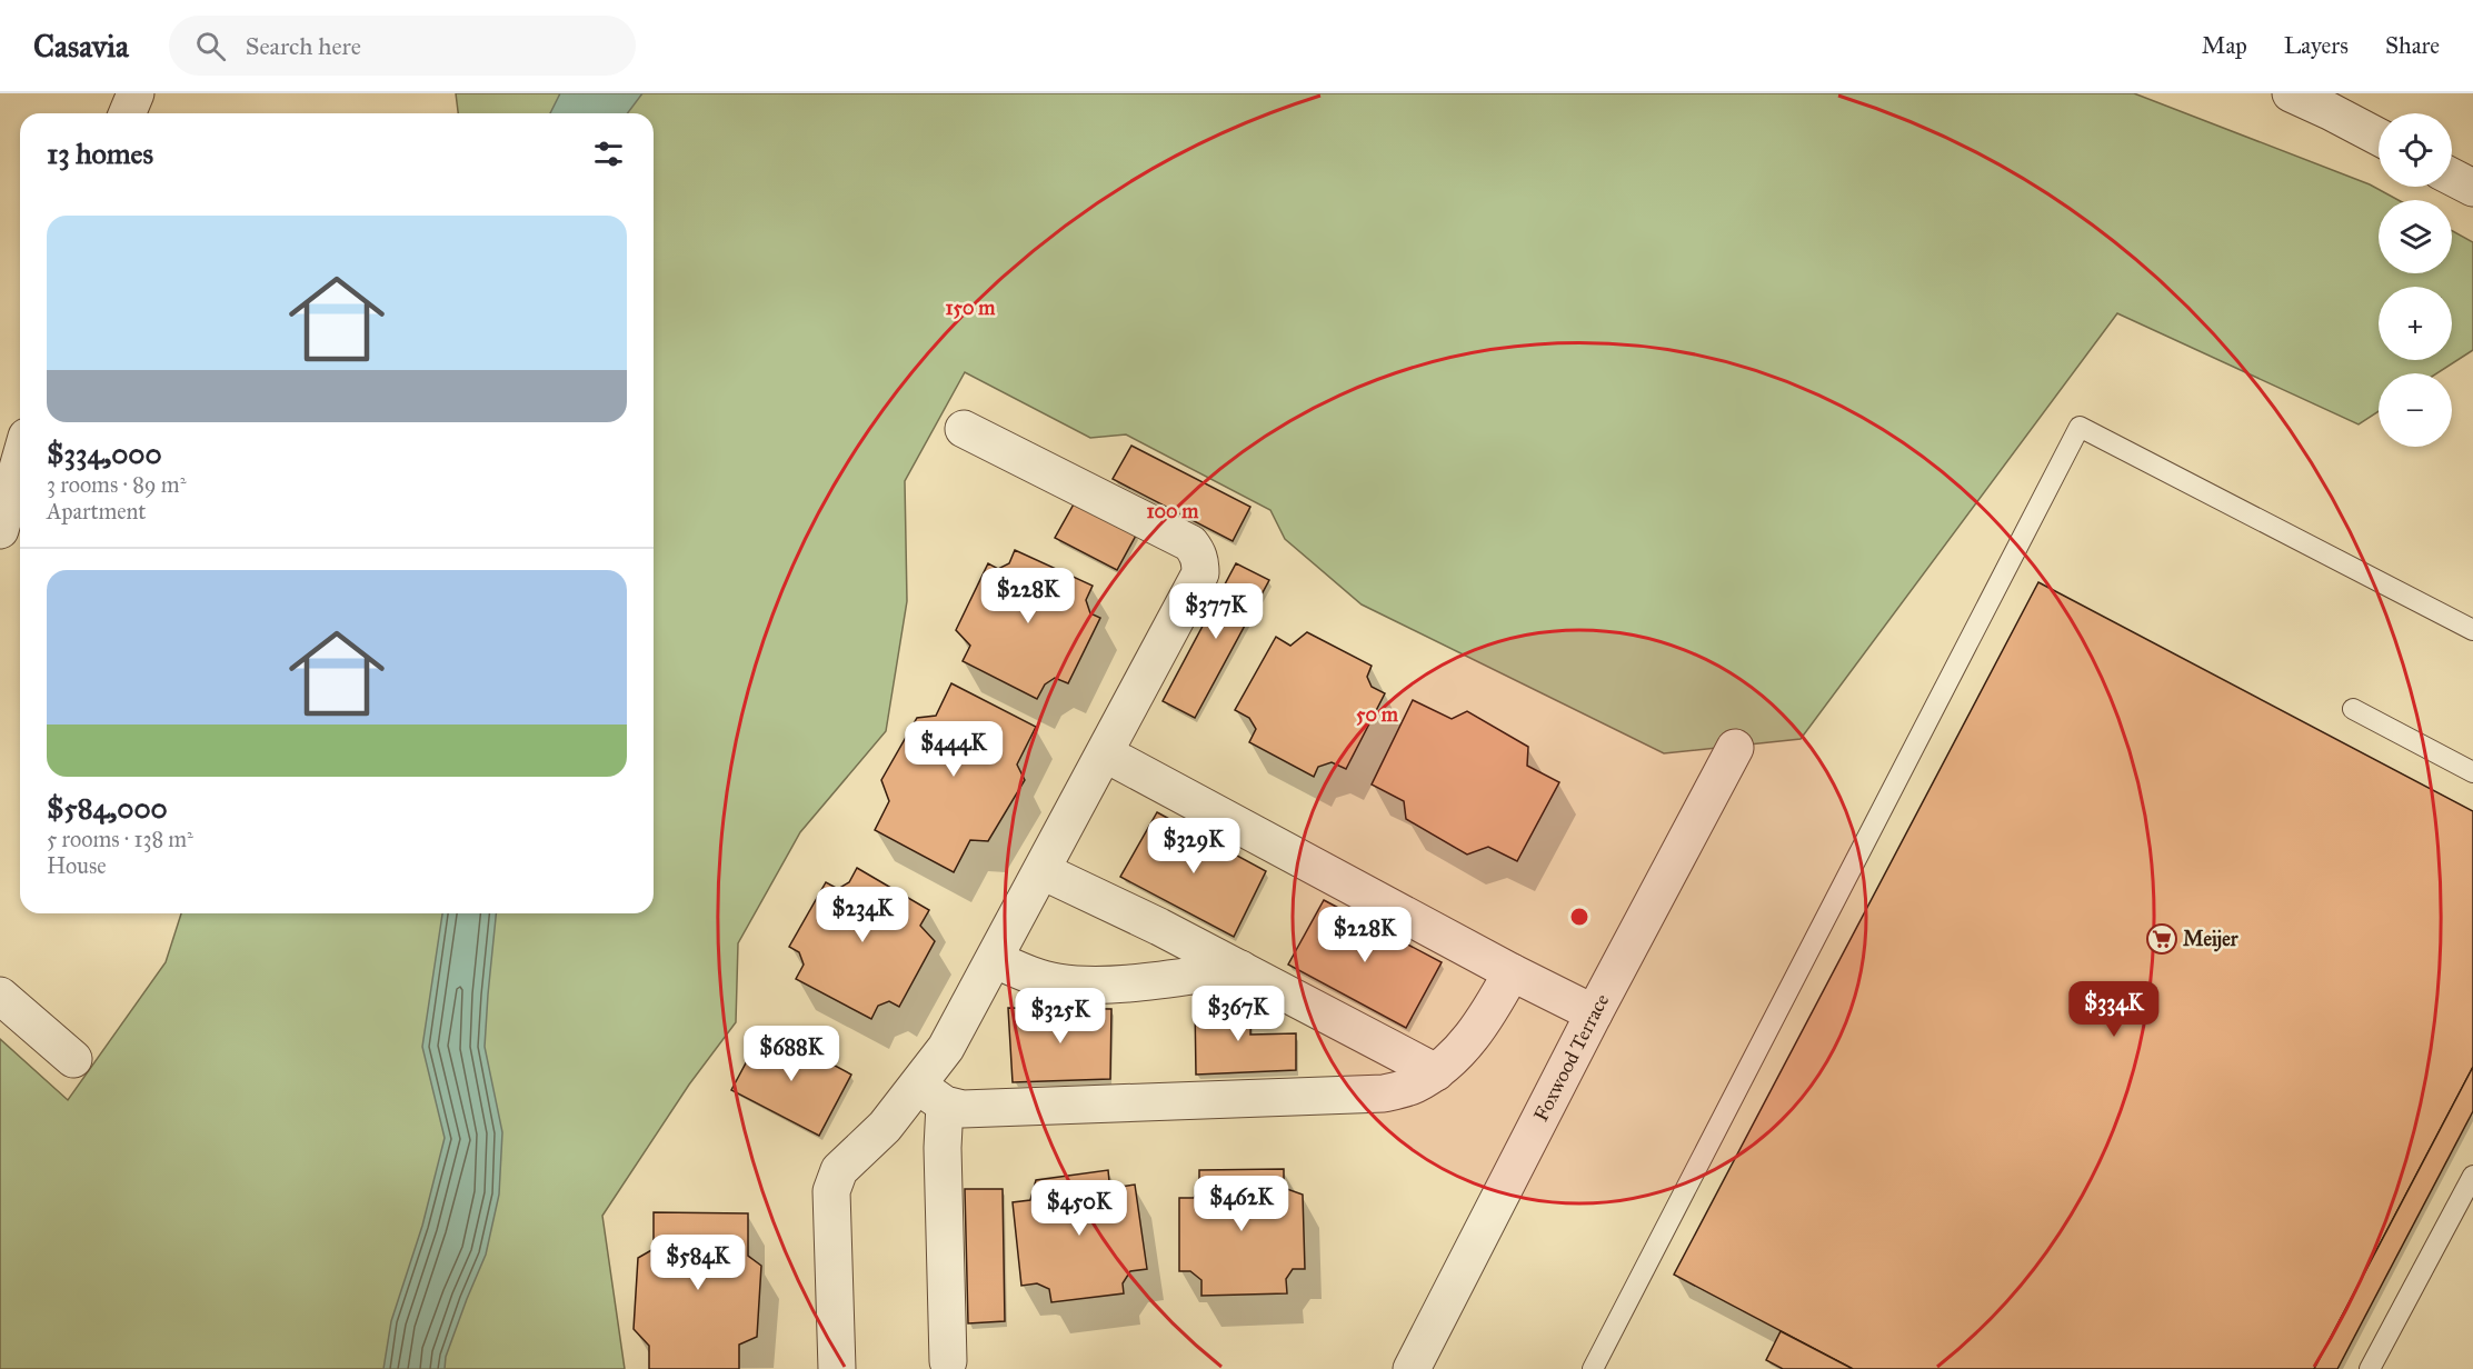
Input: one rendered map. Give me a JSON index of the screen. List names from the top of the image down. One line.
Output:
{"streets":{"street":["Foxwood Terrace"]},"places":{"supermarket":["Meijer"]},"page":{"header":"Casavia","search":"Search here","nav":["Map","Layers","Share"],"map_buttons":["+","−"],"heading":"13 homes","list":[{"name":"$334,000","note":"3 rooms · 89 m² · Apartment"},{"name":"$584,000","note":"5 rooms · 138 m² · House"}],"price":["$228K","$377K","$444K","$329K","$234K","$228K","$334K","$367K","$325K","$688K","$462K","$450K","$584K"]},"rings":["150 m","100 m","50 m"]}
